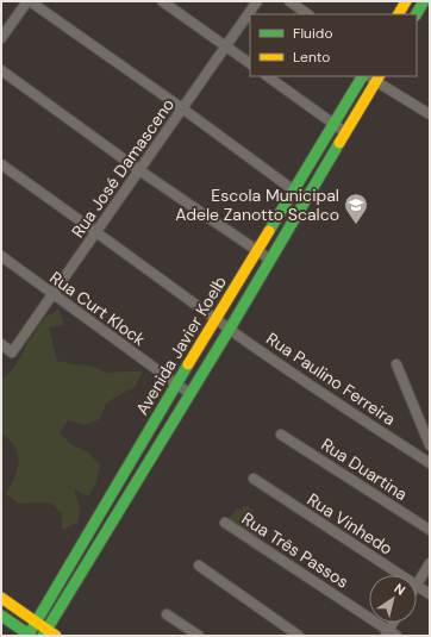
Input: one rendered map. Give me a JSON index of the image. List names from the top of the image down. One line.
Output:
{"streets":{"street":["Rua José Damasceno","Rua Curt Klock","Avenida Javier Koelb","Rua Paulino Ferreira","Rua Duartina","Rua Vinhedo","Rua Três Passos"]},"crossings":[["Rua José Damasceno","Rua Curt Klock"],["Rua José Damasceno","Rua Paulino Ferreira"],["Rua Curt Klock","Avenida Javier Koelb"],["Avenida Javier Koelb","Rua Paulino Ferreira"]],"places":{"school or university":["Escola Municipal Adele Zanotto Scalco"]},"legend":["Fluido","Lento"],"north":"top right"}
